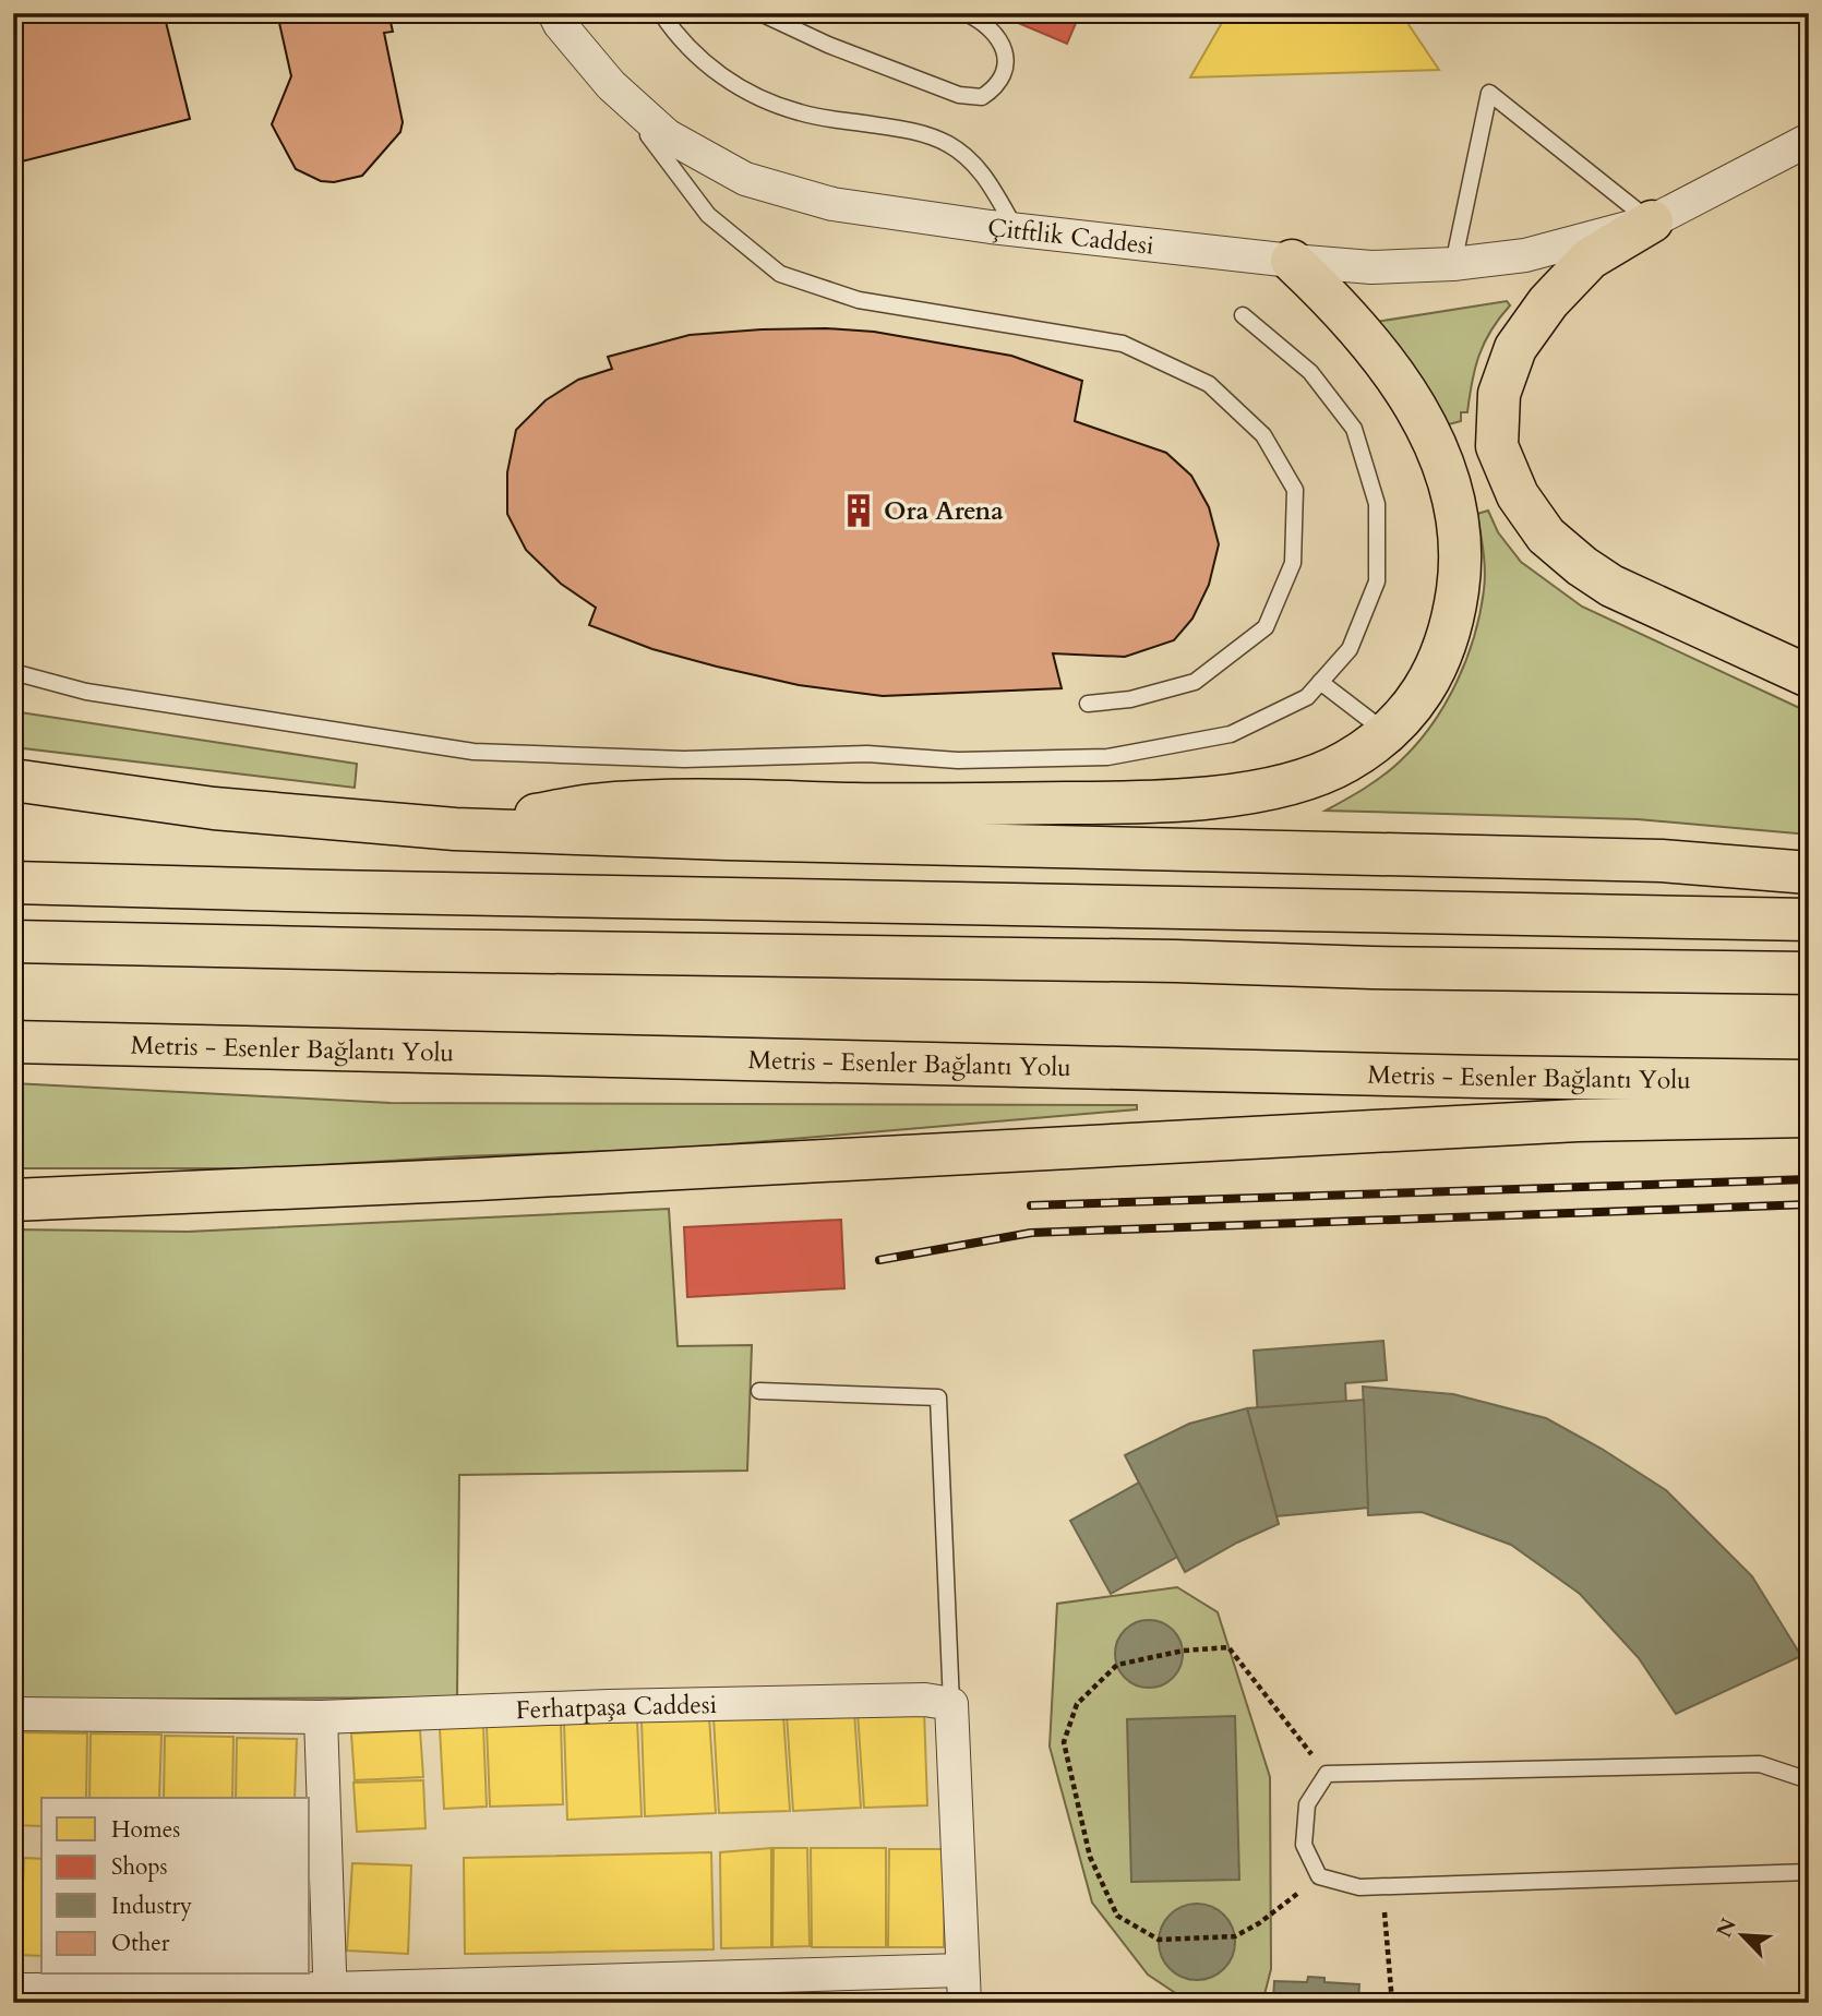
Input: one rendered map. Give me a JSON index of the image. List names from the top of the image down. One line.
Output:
{"streets":{"highway":["Metris - Esenler Bağlantı Yolu"],"street":["Çitftlik Caddesi","Ferhatpaşa Caddesi"]},"places":{"building":["Ora Arena"]},"legend":["Homes","Shops","Industry","Other"],"north":"top left"}
